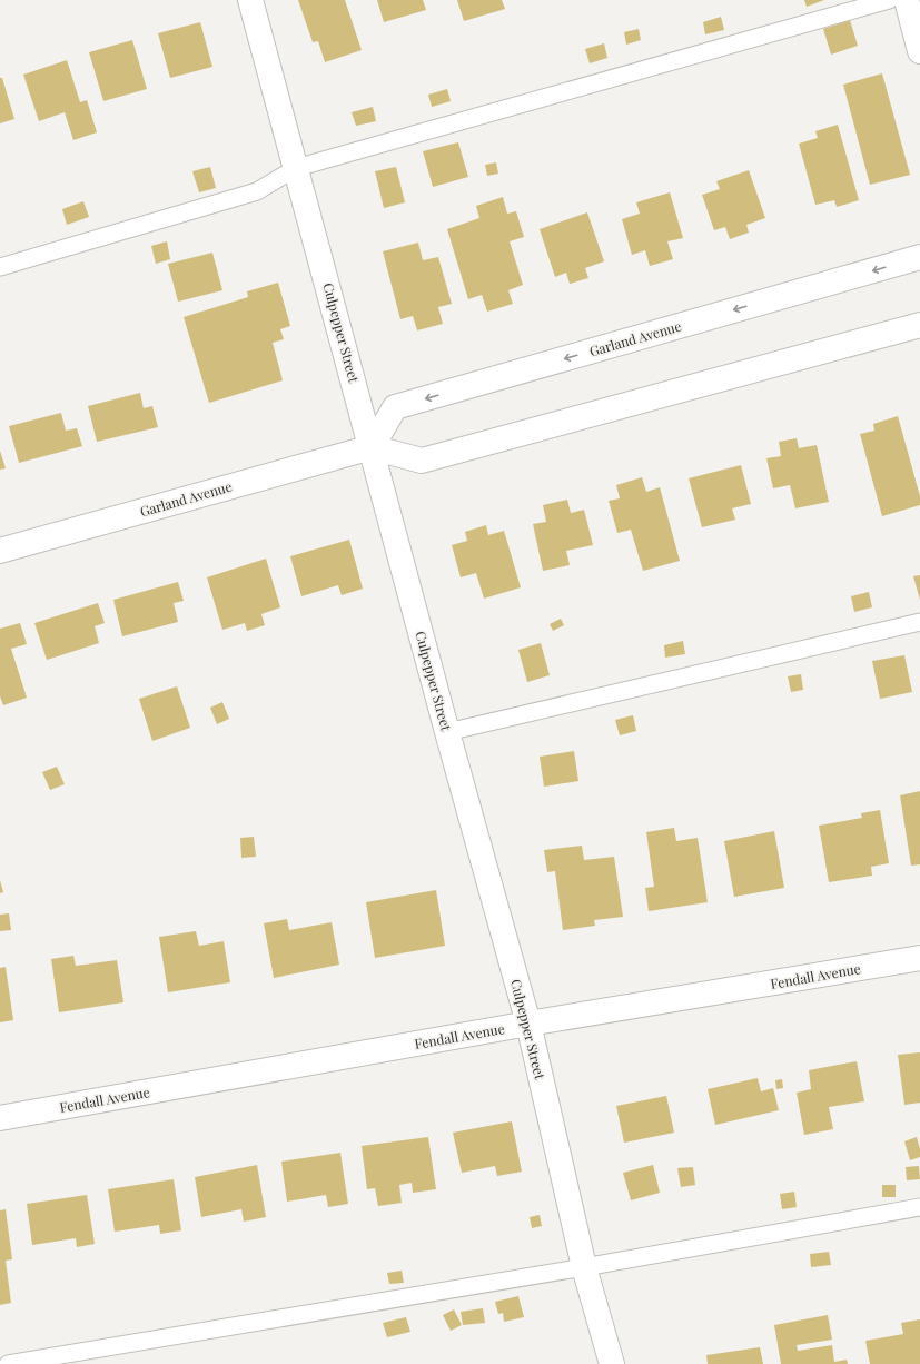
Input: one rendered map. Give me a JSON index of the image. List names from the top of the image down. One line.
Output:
{"streets":{"street":["Culpepper Street","Garland Avenue","Fendall Avenue"]},"crossings":[["Culpepper Street","Garland Avenue"],["Culpepper Street","Fendall Avenue"]]}
